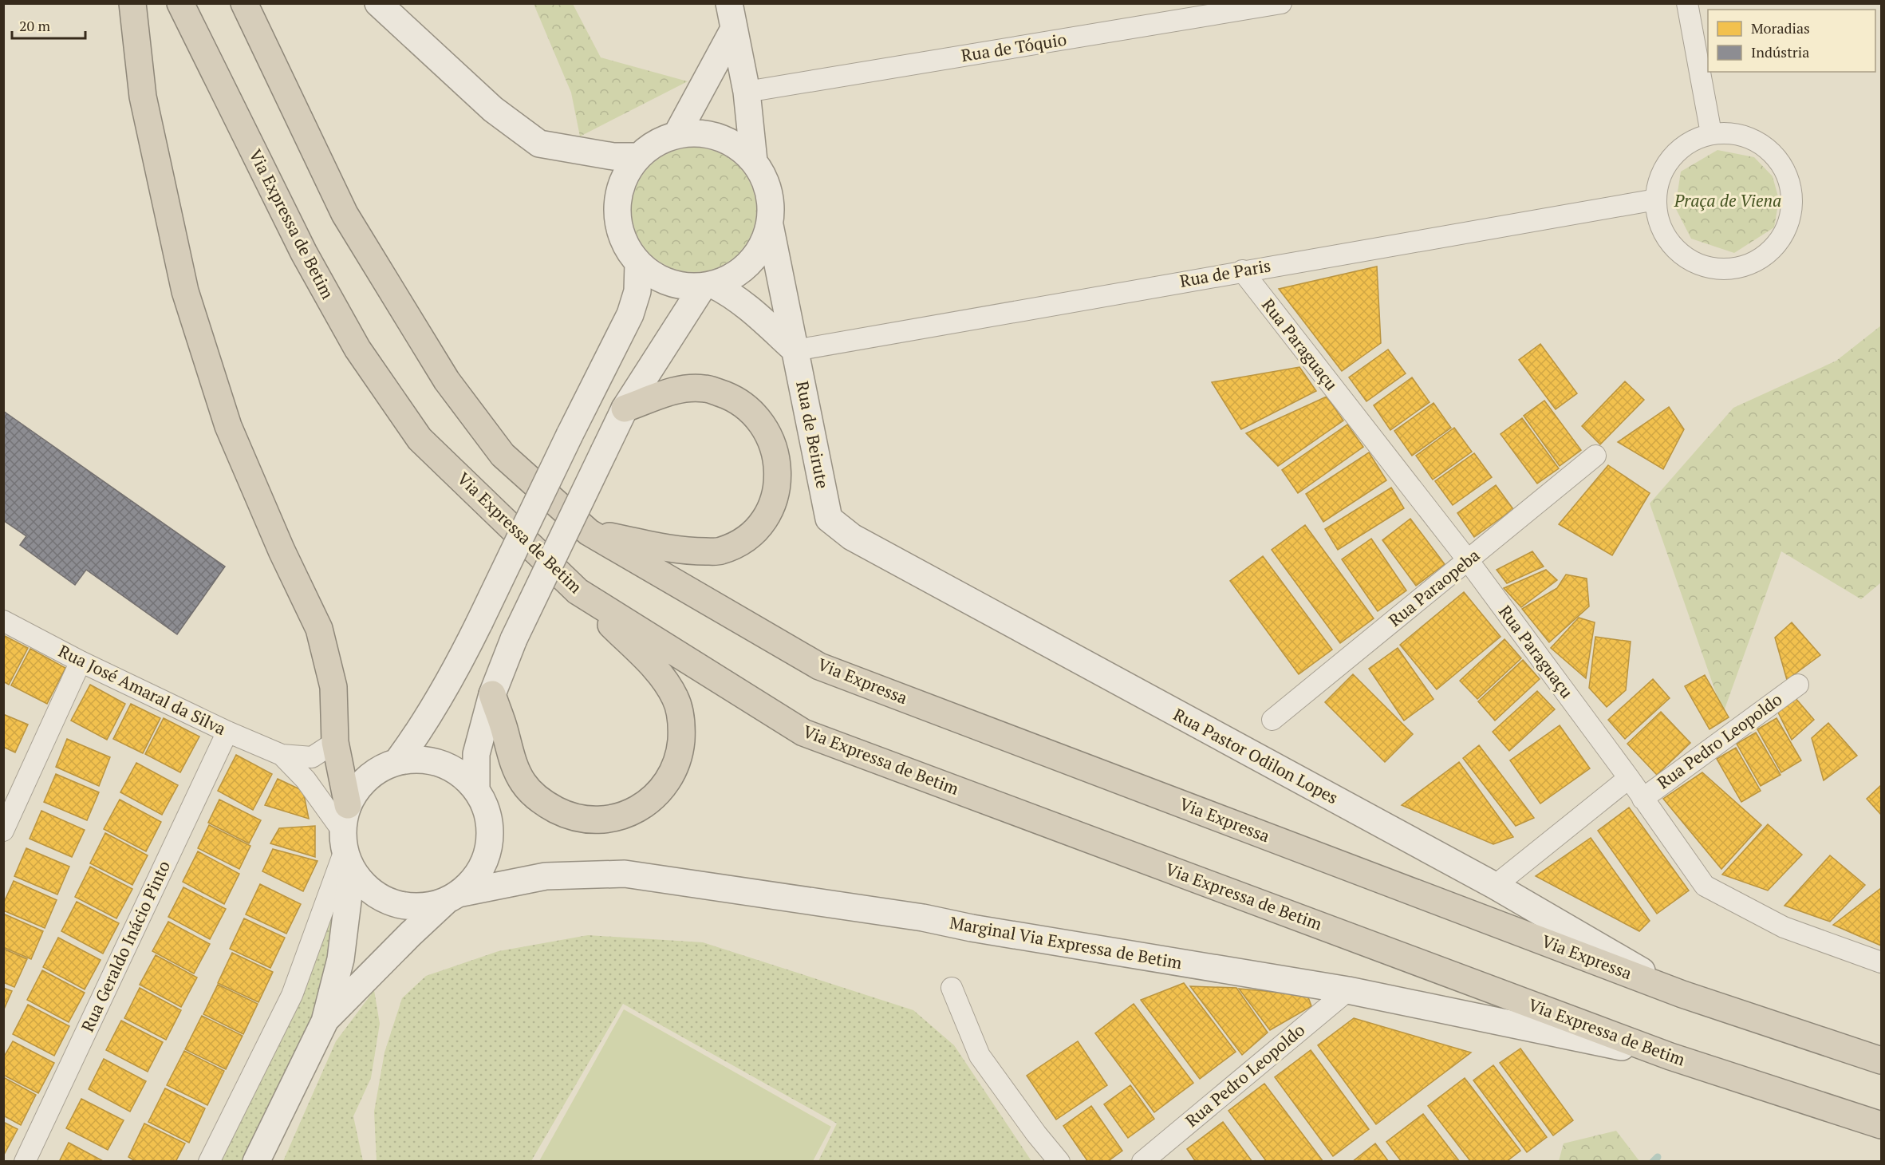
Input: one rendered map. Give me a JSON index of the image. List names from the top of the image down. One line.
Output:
{"streets":{"highway":["Via Expressa de Betim","Via Expressa"],"street":["Rua de Tóquio","Rua de Paris","Rua Paraguaçu","Rua de Beirute","Rua Paraopeba","Rua José Amaral da Silva","Rua Pedro Leopoldo","Rua Pastor Odilon Lopes","Marginal Via Expressa de Betim","Rua Geraldo Inácio Pinto"]},"crossings":[["Via Expressa de Betim","Marginal Via Expressa de Betim"],["Rua de Paris","Rua Paraguaçu"],["Rua de Paris","Rua de Beirute"],["Rua Paraguaçu","Rua Paraopeba"],["Rua Paraguaçu","Rua Pedro Leopoldo"],["Rua de Beirute","Rua Pastor Odilon Lopes"],["Via Expressa","Rua Pastor Odilon Lopes"],["Rua José Amaral da Silva","Marginal Via Expressa de Betim"],["Rua José Amaral da Silva","Rua Geraldo Inácio Pinto"],["Rua Pedro Leopoldo","Rua Pastor Odilon Lopes"],["Rua Pedro Leopoldo","Marginal Via Expressa de Betim"]],"parks":["Praça de Viena"],"legend":["Moradias","Indústria"],"scale_bar":"20 m"}
